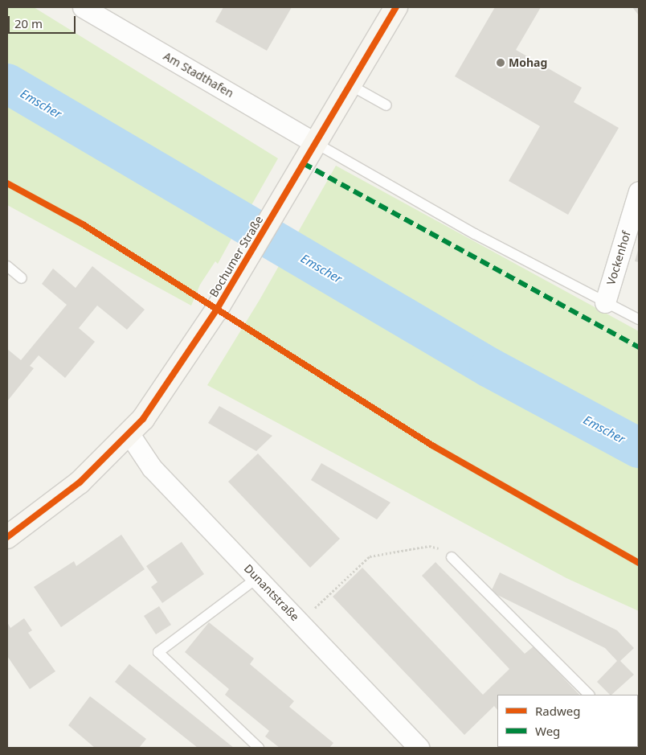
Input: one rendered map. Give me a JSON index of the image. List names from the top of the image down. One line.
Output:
{"streets":{"main road":["Bochumer Straße"],"street":["Am Stadthafen","Vockenhof","Dunantstraße"]},"crossings":[["Am Stadthafen","Bochumer Straße"],["Bochumer Straße","Dunantstraße"]],"water":["Emscher"],"places":["Mohag"],"legend":["Radweg","Weg"],"scale_bar":"20 m"}
